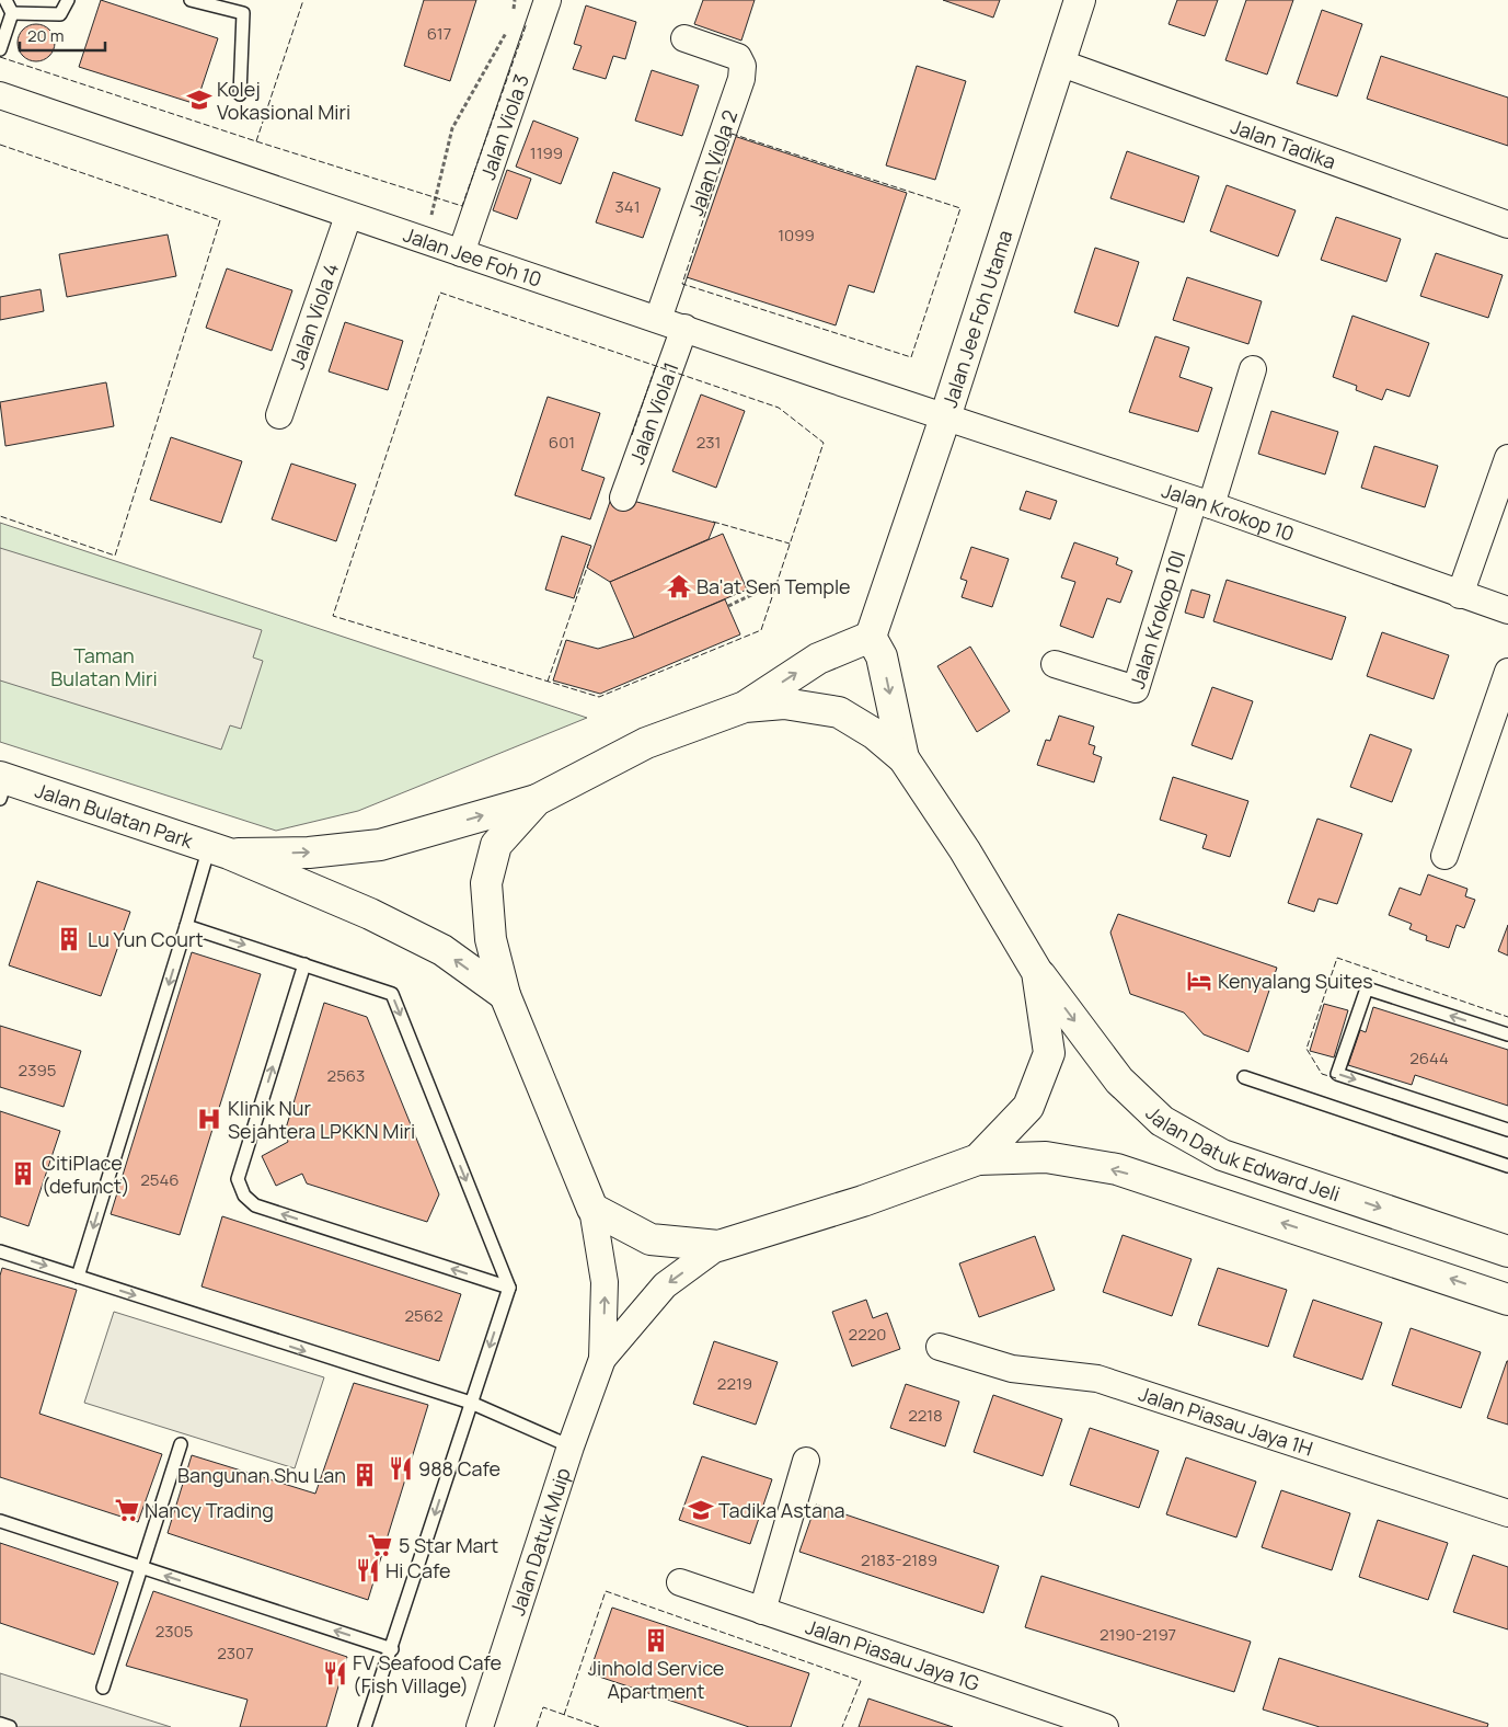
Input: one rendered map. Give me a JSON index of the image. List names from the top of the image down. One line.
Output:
{"streets":{"street":["Jalan Viola 3","Jalan Tadika","Jalan Viola 2","Jalan Jee Foh 10","Jalan Viola 4","Jalan Jee Foh Utama","Jalan Viola 1","Jalan Krokop 10","Jalan Krokop 10I","Jalan Bulatan Park","Jalan Datuk Edward Jeli","Jalan Piasau Jaya 1H","Jalan Datuk Muip","Jalan Piasau Jaya 1G"]},"crossings":[["Jalan Viola 3","Jalan Jee Foh 10"],["Jalan Tadika","Jalan Jee Foh Utama"],["Jalan Viola 2","Jalan Jee Foh 10"],["Jalan Jee Foh 10","Jalan Viola 4"],["Jalan Jee Foh 10","Jalan Jee Foh Utama"],["Jalan Jee Foh 10","Jalan Viola 1"],["Jalan Jee Foh 10","Jalan Krokop 10"],["Jalan Jee Foh Utama","Jalan Krokop 10"],["Jalan Krokop 10","Jalan Krokop 10I"]],"parks":["Taman Bulatan Miri"],"places":{"school or university":["Kolej Vokasional Miri","Tadika Astana"],"temple":["Ba'at Sen Temple"],"building":["Lu Yun Court","CitiPlace (defunct)","Bangunan Shu Lan","Jinhold Service Apartment"],"hotel":["Kenyalang Suites"],"hospital":["Klinik Nur Sejahtera LPKKN Miri"],"restaurant":["988 Cafe","Hi Cafe","FV Seafood Cafe (Fish Village)"],"supermarket":["Nancy Trading","5 Star Mart"]},"house_numbers":["617","1199","341","1099","601","231","2644","2395","2563","2546","2562","2220","2219","2218","2183-2189","2305","2190-2197","2307"],"scale_bar":"20 m"}
